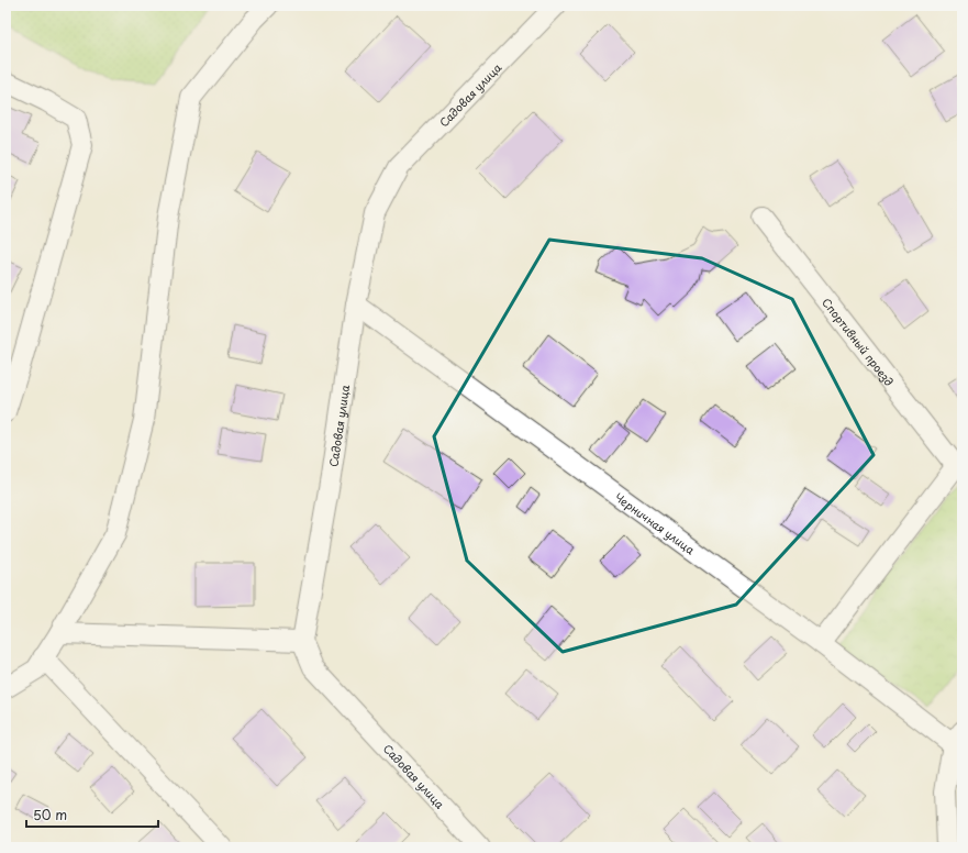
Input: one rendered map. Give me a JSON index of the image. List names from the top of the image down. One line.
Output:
{"streets":{"street":["Садовая улица","Спортивный проезд","Черничная улица"]},"crossings":[["Садовая улица","Черничная улица"]],"scale_bar":"50 m"}
